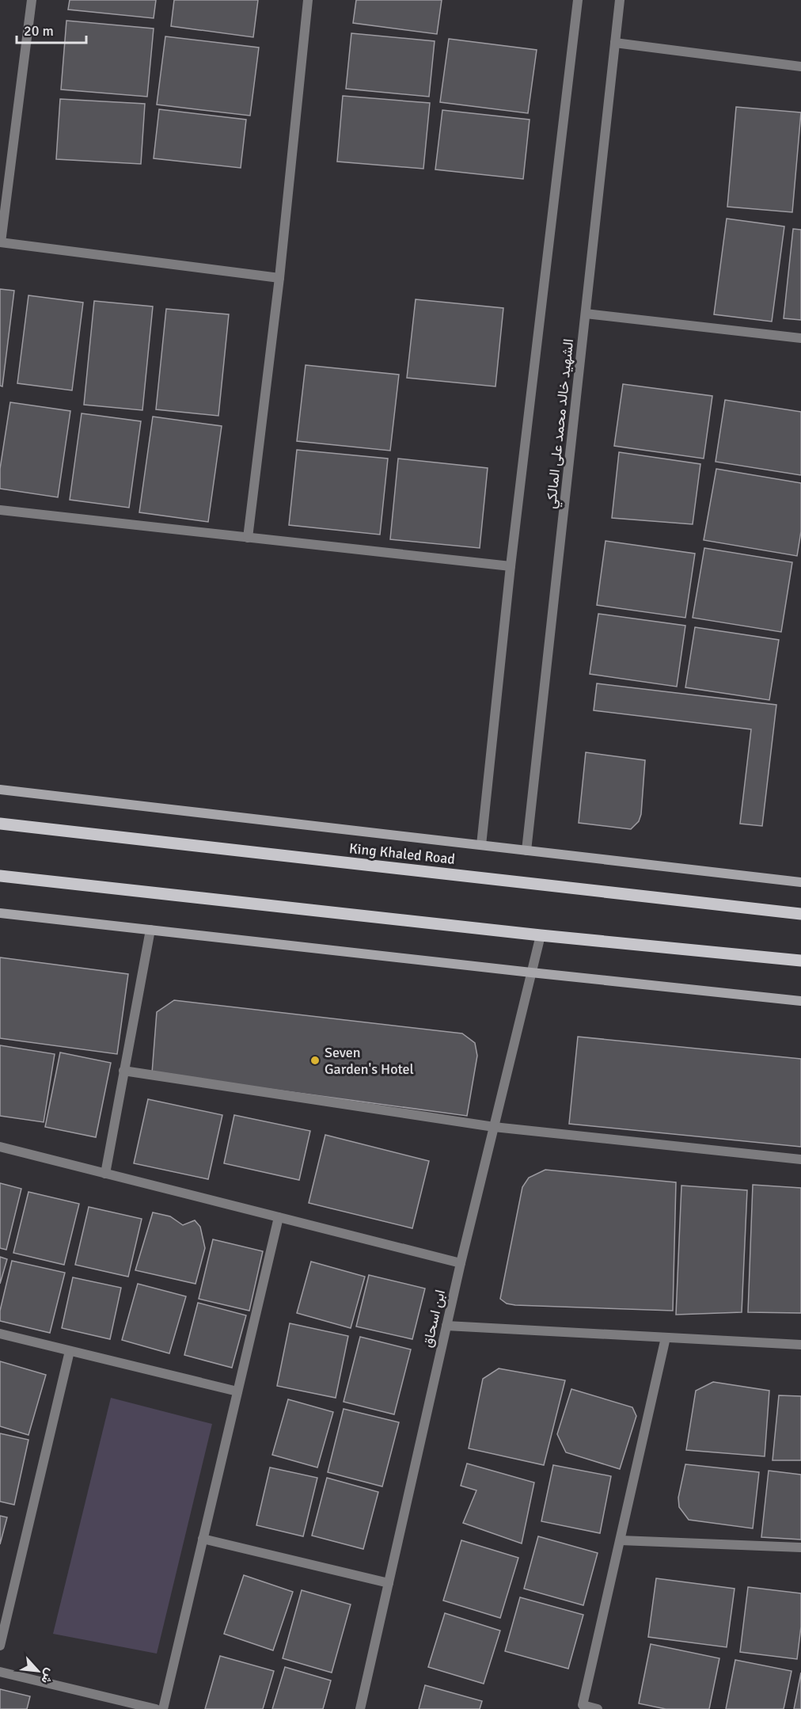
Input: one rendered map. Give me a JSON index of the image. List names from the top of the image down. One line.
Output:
{"streets":{"main road":["King Khaled Road"],"street":["الشهيد خالد محمد على المالكي","ابن اسحاق"]},"places":["Seven Garden's Hotel"],"scale_bar":"20 m","north":"bottom right"}
